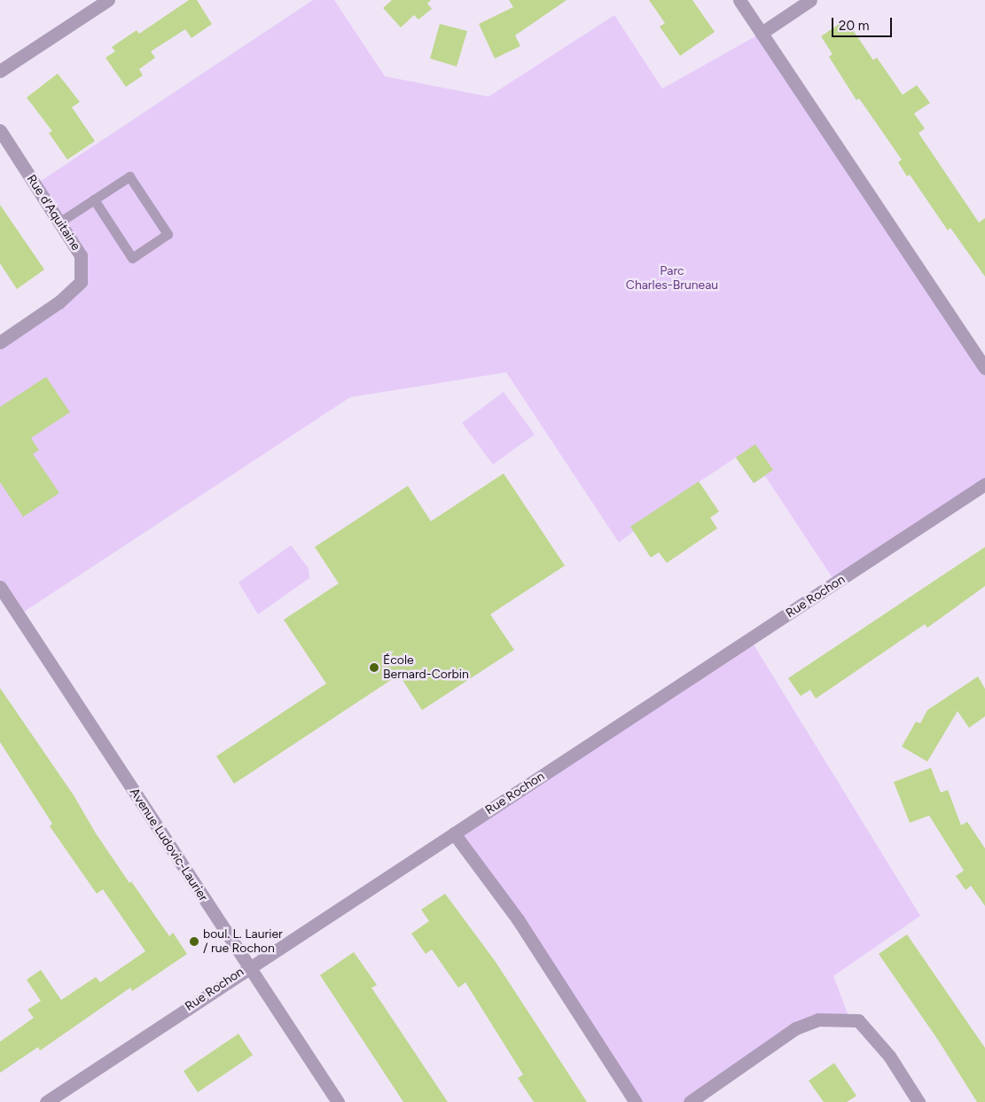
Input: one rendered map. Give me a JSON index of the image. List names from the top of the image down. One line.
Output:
{"streets":{"street":["Rue d'Aquitaine","Rue Rochon","Avenue Ludovic-Laurier"]},"crossings":[["Rue Rochon","Avenue Ludovic-Laurier"]],"parks":["Parc Charles-Bruneau"],"places":["École Bernard-Corbin","boul. L. Laurier / rue Rochon"],"scale_bar":"20 m"}
